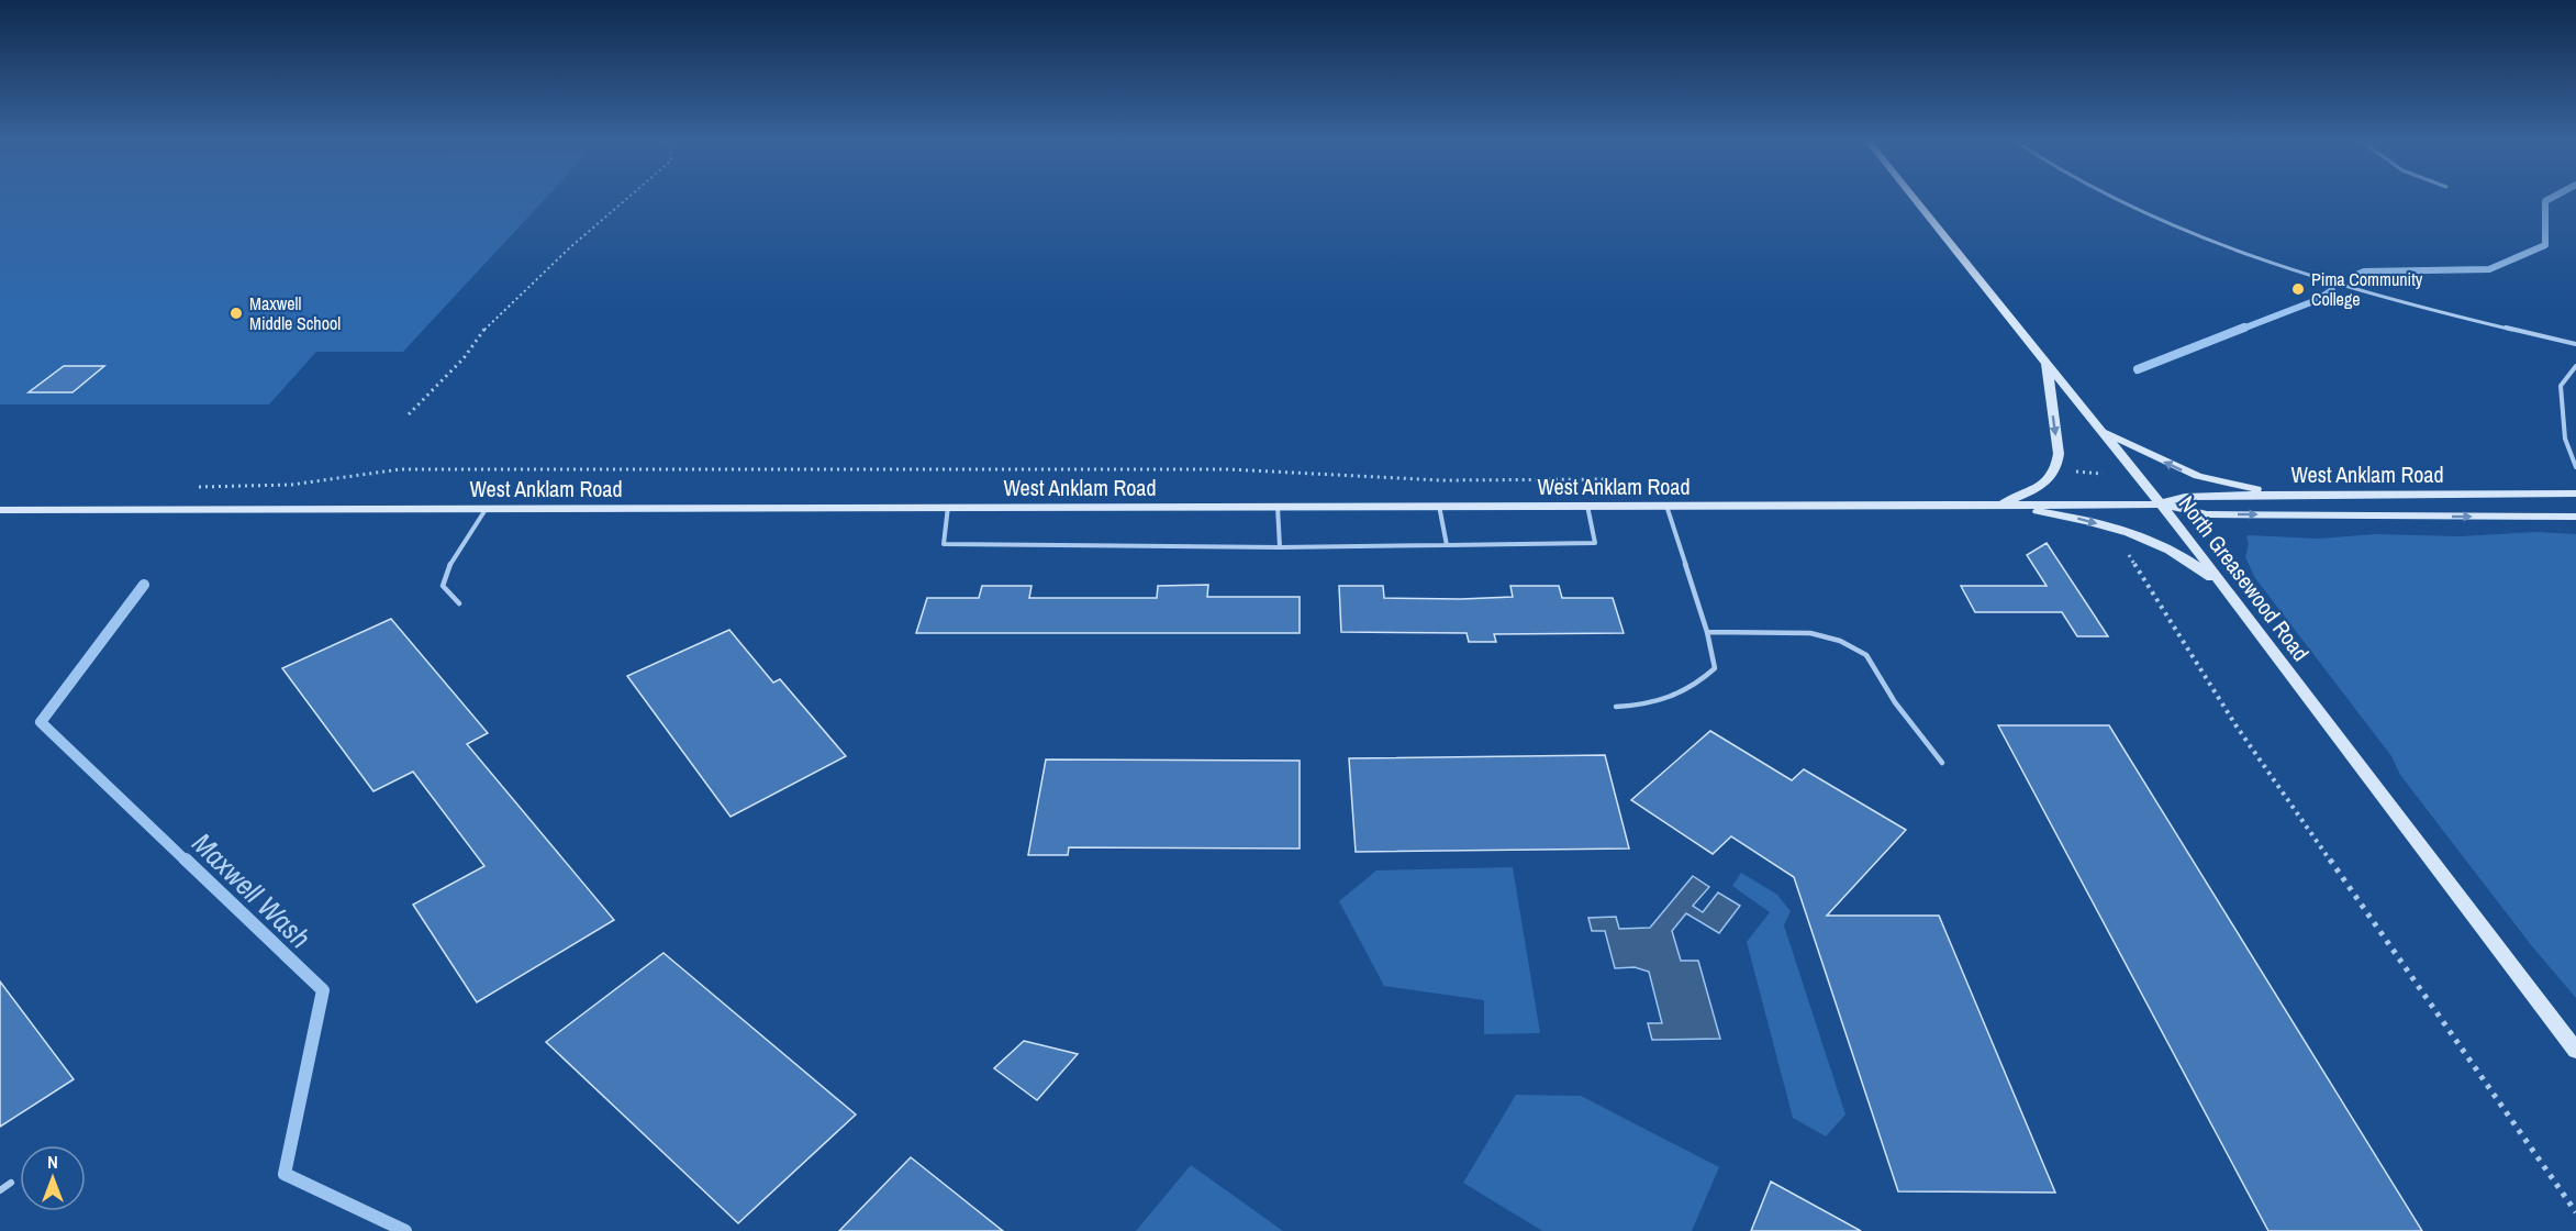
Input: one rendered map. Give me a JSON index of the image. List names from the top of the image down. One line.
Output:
{"streets":{"main road":["West Anklam Road","North Greasewood Road"]},"crossings":[["West Anklam Road","North Greasewood Road"]],"water":["Maxwell Wash"],"places":["Pima Community College","Maxwell Middle School"],"north":"top"}
